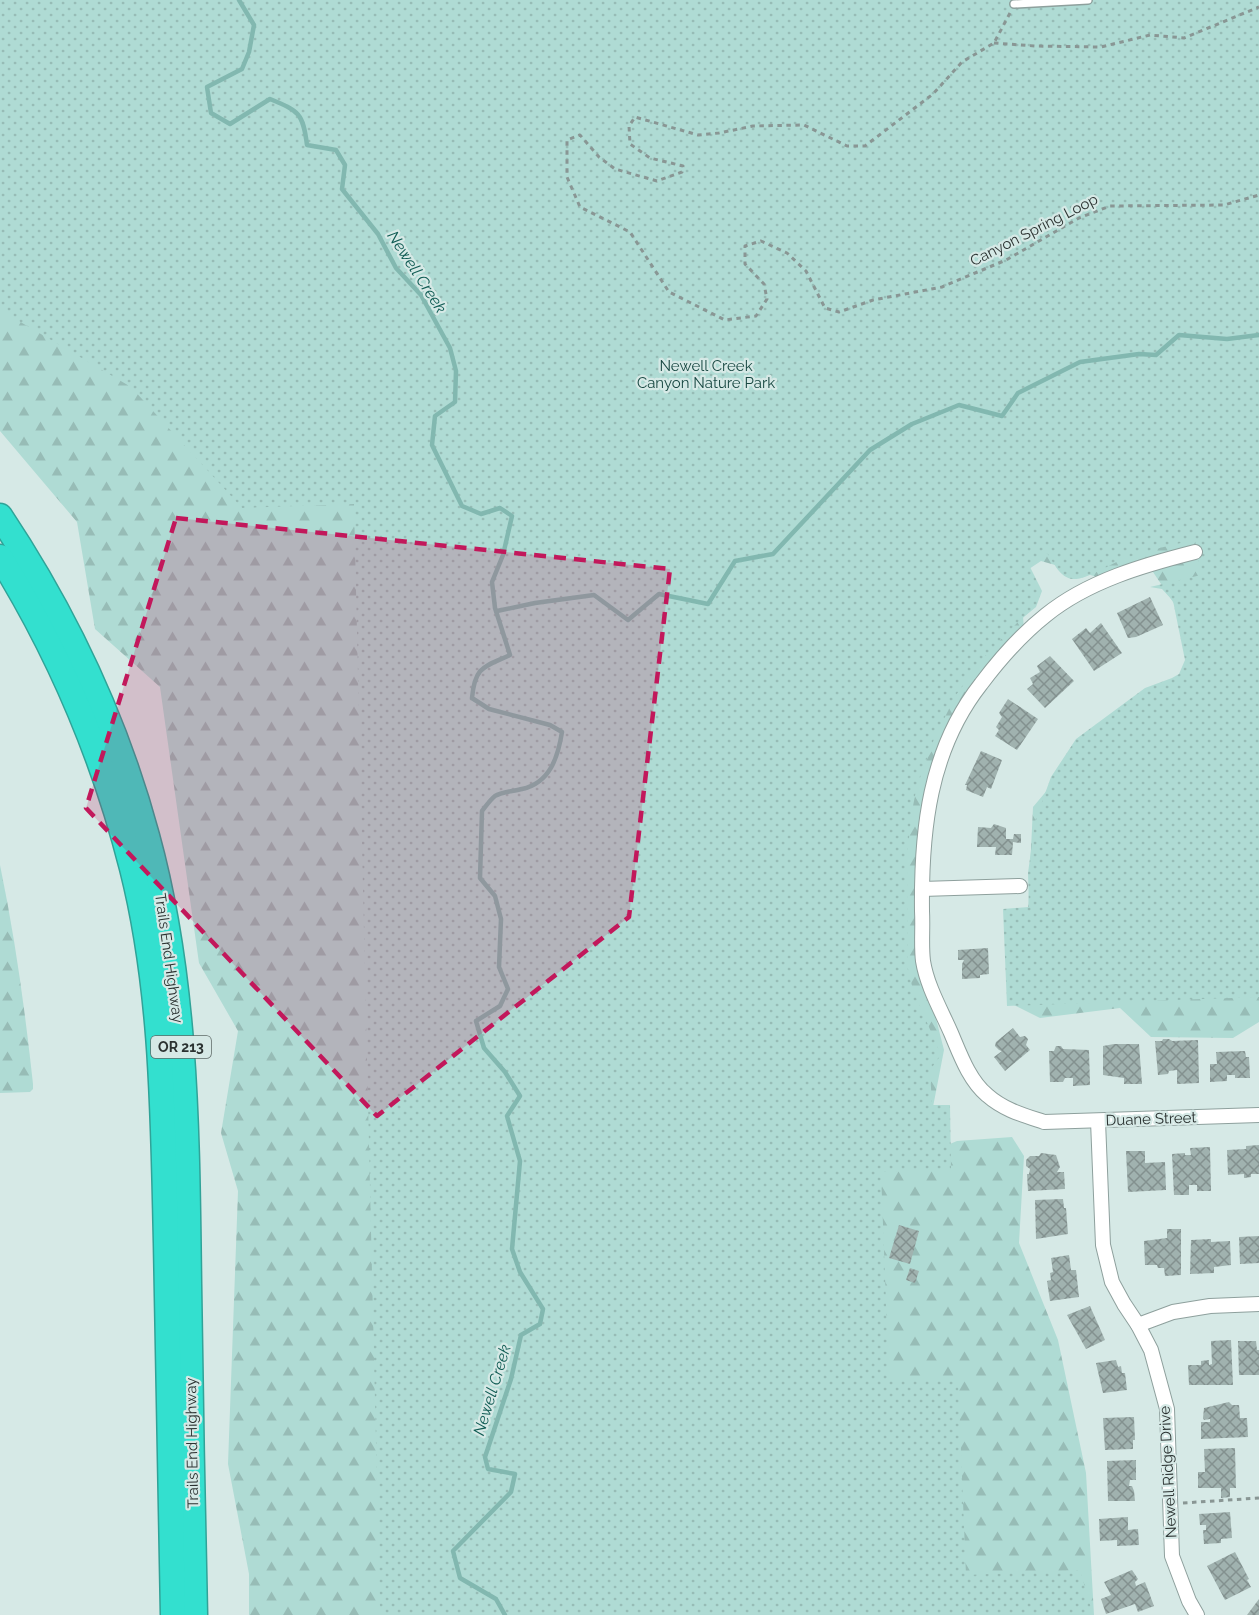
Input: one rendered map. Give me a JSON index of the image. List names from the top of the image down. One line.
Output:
{"streets":{"highway":["Trails End Highway","OR 213"],"street":["Duane Street","Newell Ridge Drive"],"path":["Canyon Spring Loop"]},"crossings":[["Duane Street","Newell Ridge Drive"]],"water":["Newell Creek"],"parks":["Newell Creek Canyon Nature Park"]}
